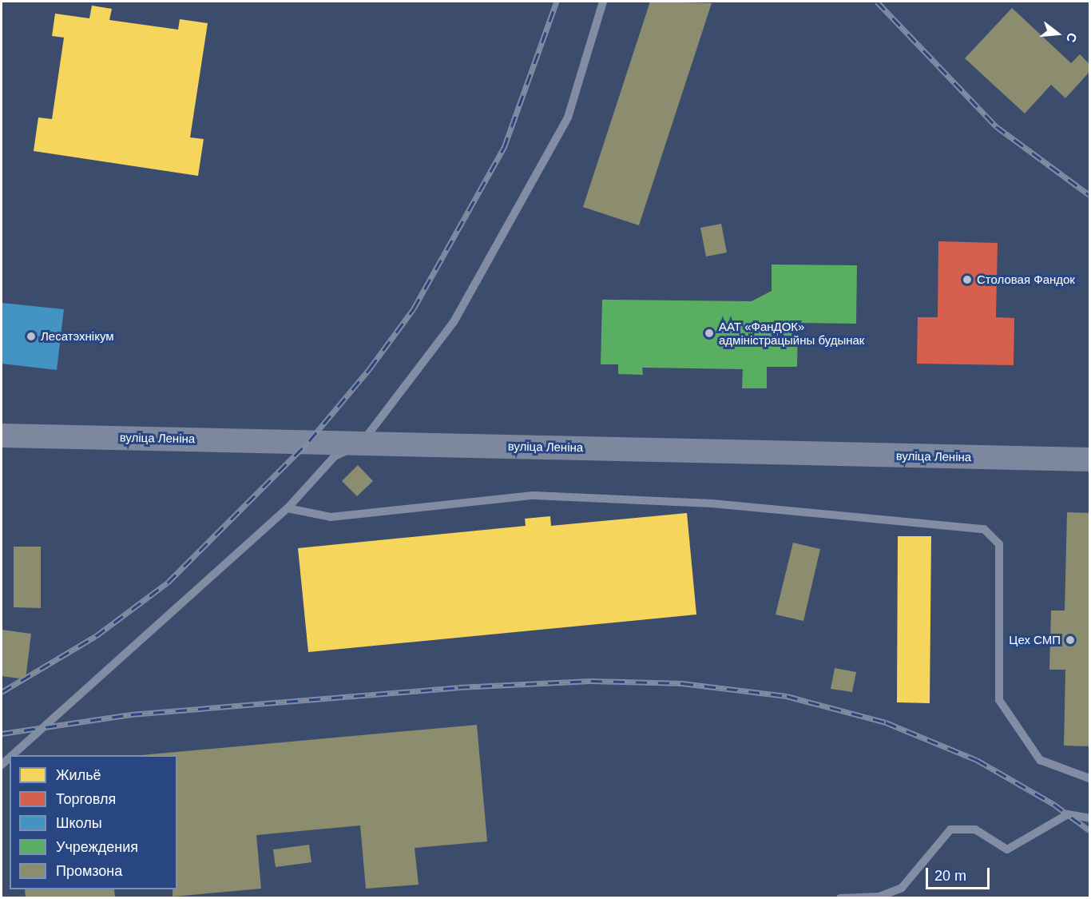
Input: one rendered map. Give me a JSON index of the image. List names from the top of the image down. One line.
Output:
{"streets":{"main road":["вуліца Леніна"]},"places":["Столовая Фандок","ААТ «ФанДОК» адміністрацыйны будынак","Лесатэхнікум","Цех СМП"],"legend":["Жильё","Торговля","Школы","Учреждения","Промзона"],"scale_bar":"20 m","north":"right"}
